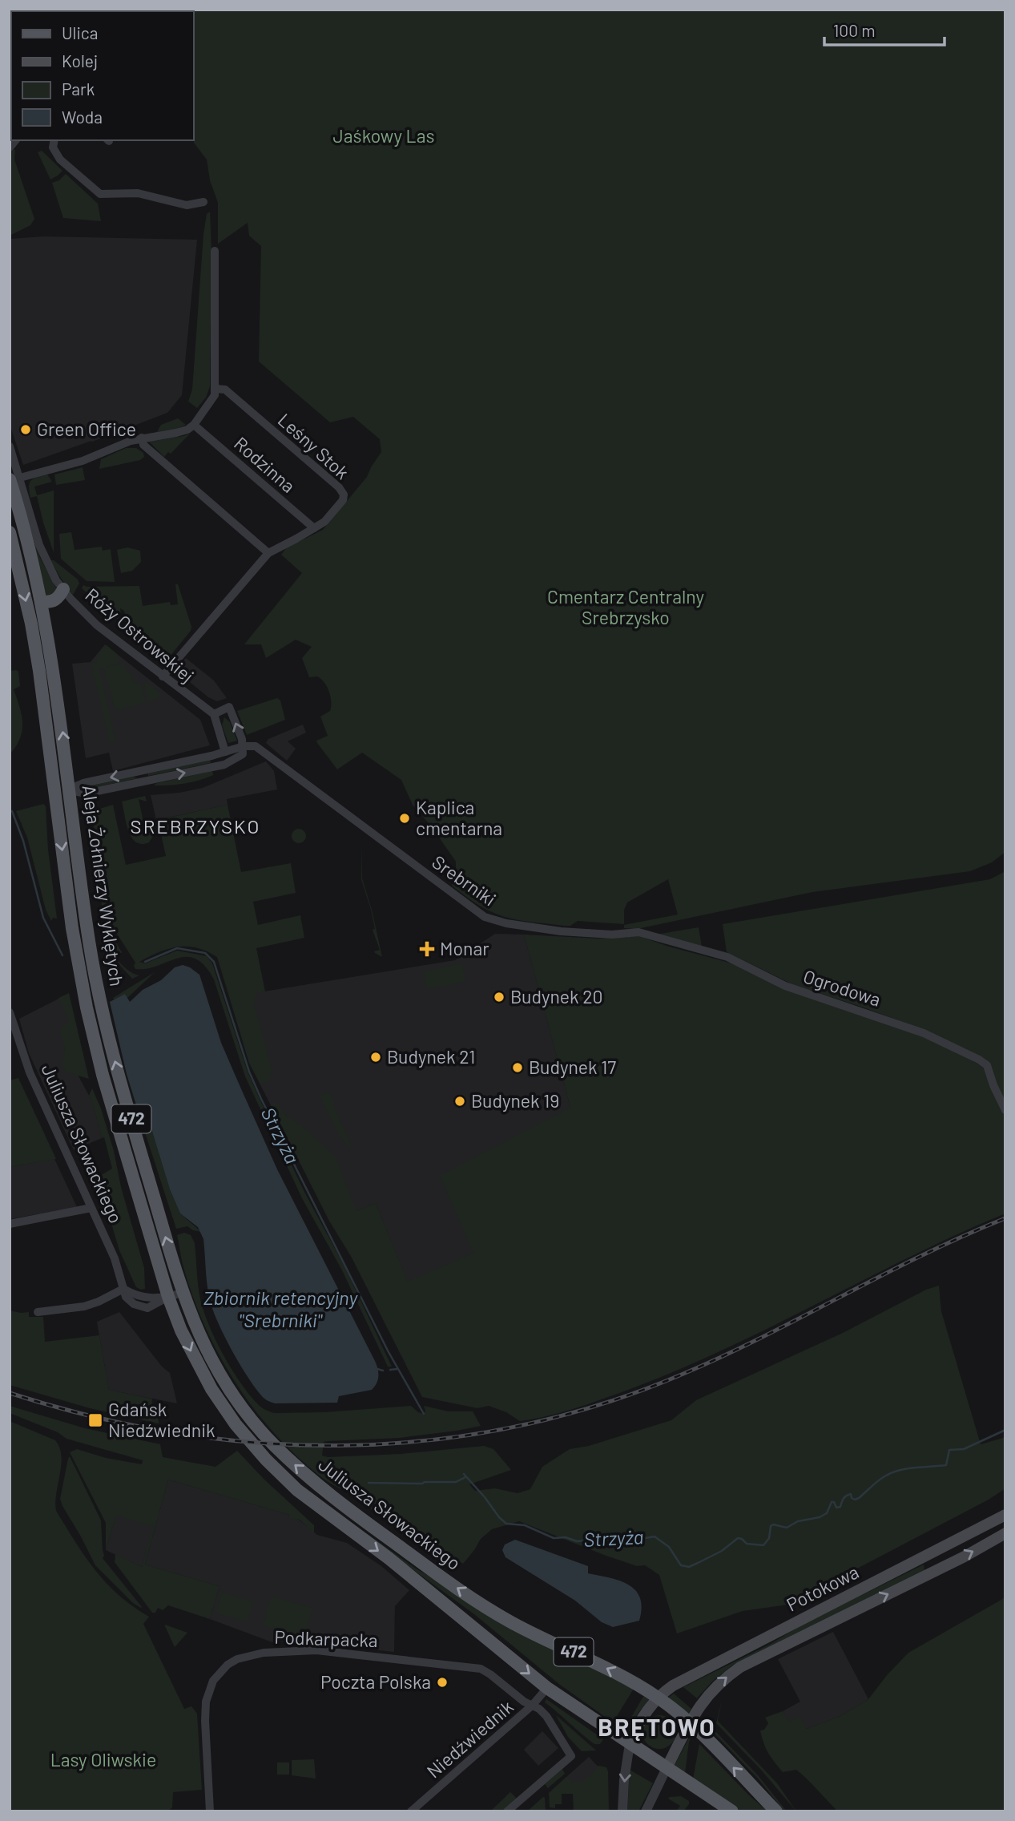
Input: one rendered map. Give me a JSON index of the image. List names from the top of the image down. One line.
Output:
{"streets":{"main road":["Aleja Żołnierzy Wyklętych","472","Juliusza Słowackiego","Potokowa"],"street":["Leśny Stok","Rodzinna","Róży Ostrowskiej","Srebrniki","Ogrodowa","Podkarpacka","Niedźwiednik"]},"crossings":[["Leśny Stok","Rodzinna"],["Leśny Stok","Róży Ostrowskiej"],["Róży Ostrowskiej","Aleja Żołnierzy Wyklętych"],["Srebrniki","Ogrodowa"],["Aleja Żołnierzy Wyklętych","Juliusza Słowackiego"],["472","Juliusza Słowackiego"],["472","Potokowa"],["Juliusza Słowackiego","Potokowa"],["Juliusza Słowackiego","Niedźwiednik"],["Podkarpacka","Niedźwiednik"]],"districts":["SREBRZYSKO","BRĘTOWO"],"water":["Strzyża","Zbiornik retencyjny \"Srebrniki\""],"parks":["Jaśkowy Las","Cmentarz Centralny Srebrzysko","Lasy Oliwskie"],"places":{"other":["Green Office","Kaplica cmentarna","Budynek 20","Budynek 21","Budynek 17","Budynek 19","Poczta Polska"],"health":["Monar"],"transit":["Gdańsk Niedźwiednik"]},"legend":["Ulica","Kolej","Park","Woda"],"scale_bar":"100 m"}
